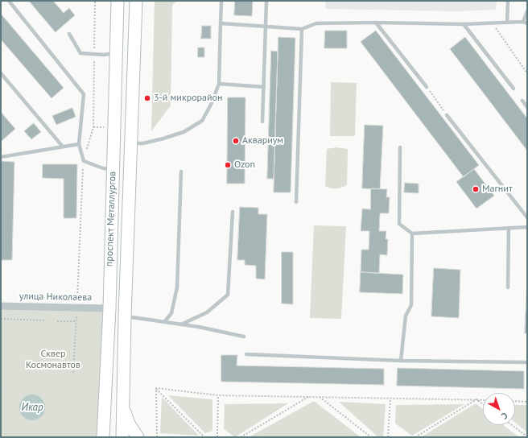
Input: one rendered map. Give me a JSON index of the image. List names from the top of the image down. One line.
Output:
{"streets":{"main road":["проспект Металлургов"],"street":["улица Николаева"]},"crossings":[["проспект Металлургов","улица Николаева"]],"water":["Икар"],"parks":["Сквер Космонавтов"],"places":["3-й микрорайон","Аквариум","Ozon","Магнит"],"north":"bottom right"}
